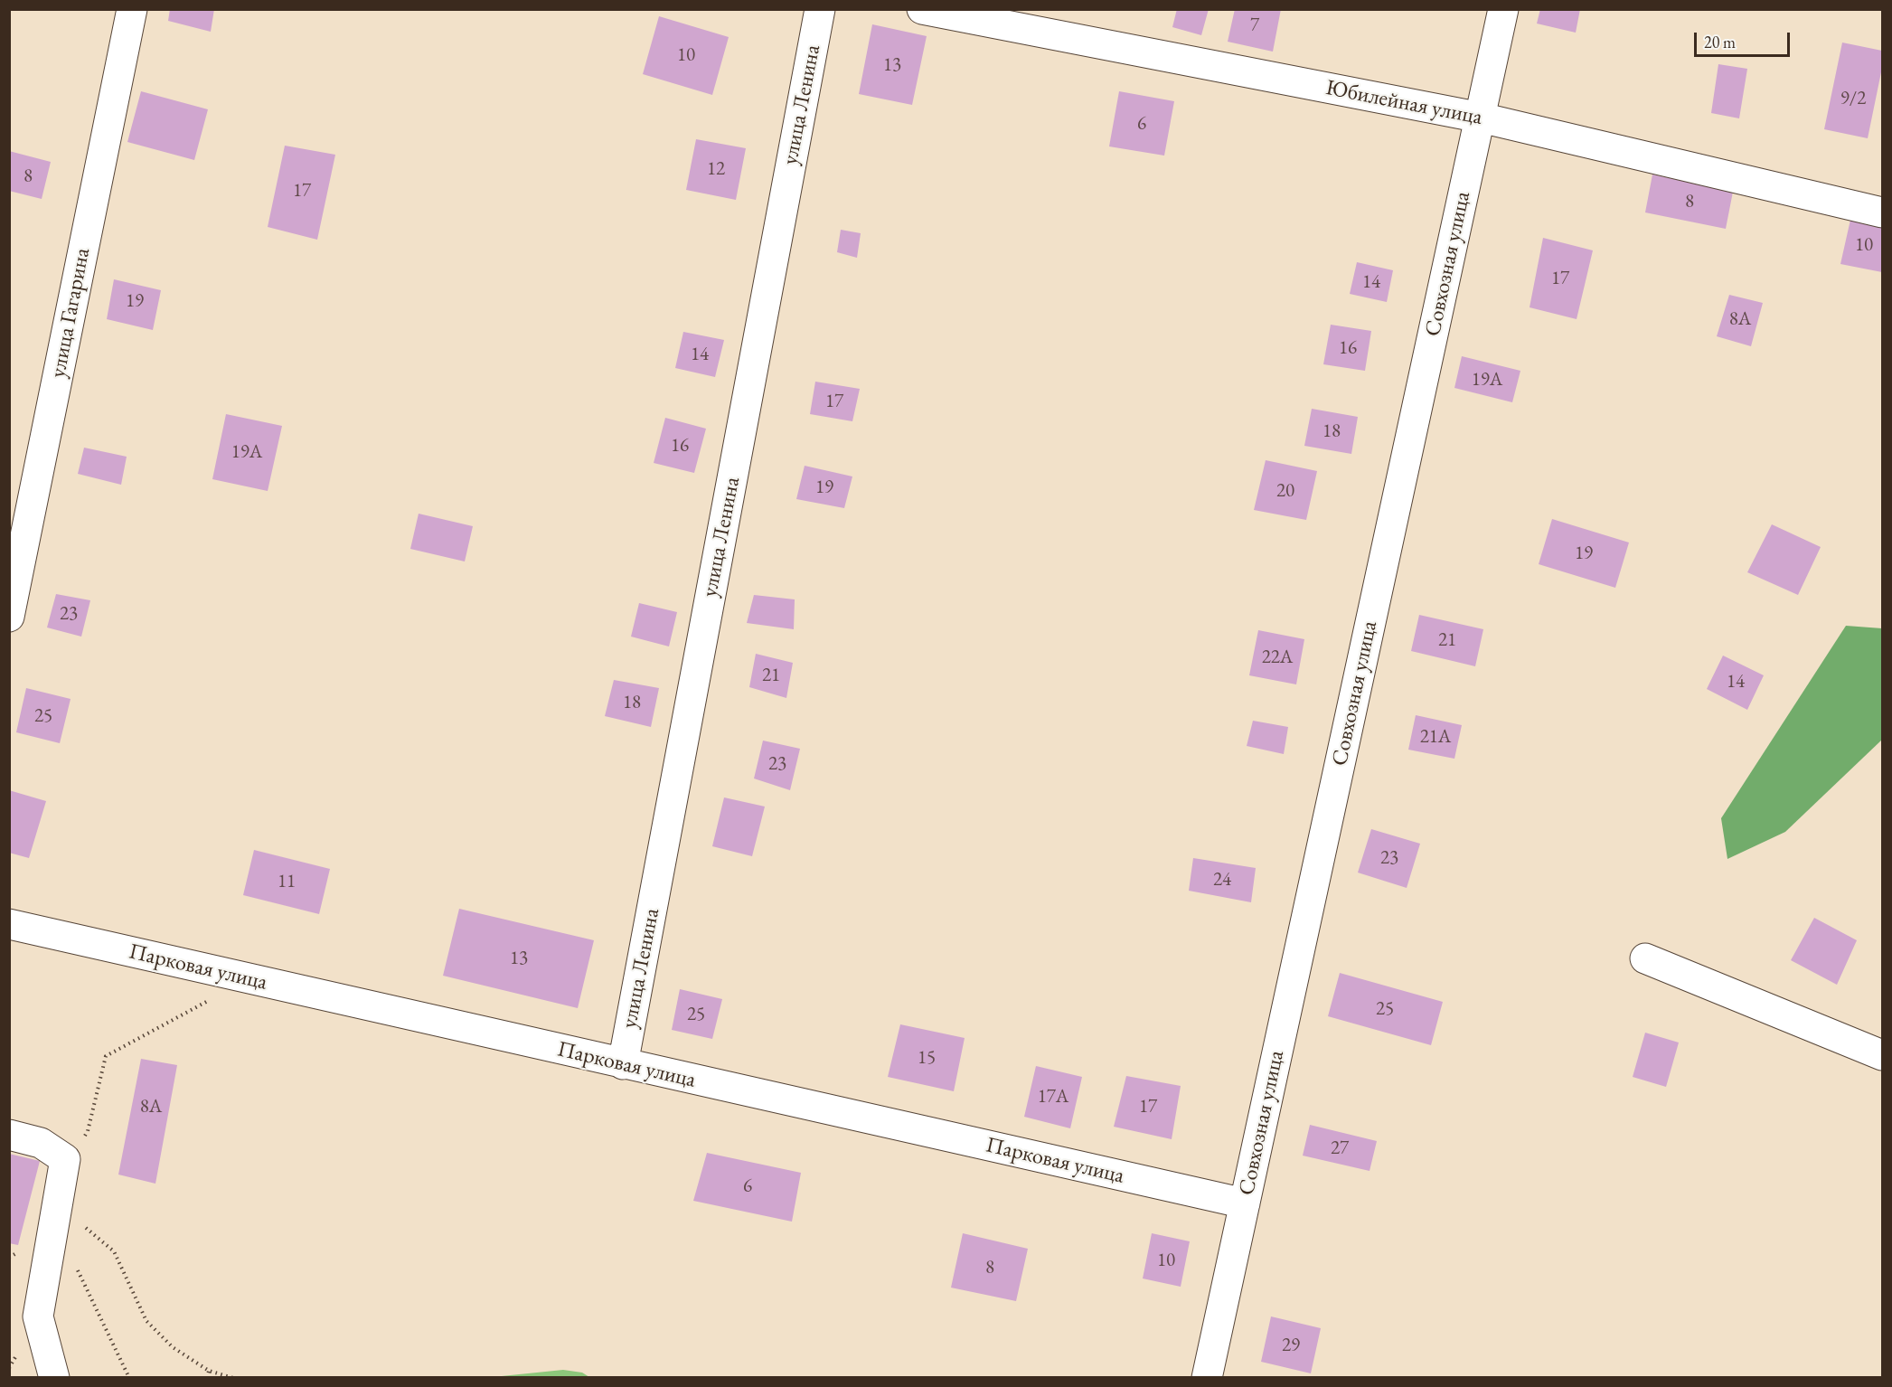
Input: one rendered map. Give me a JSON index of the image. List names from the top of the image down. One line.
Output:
{"streets":{"street":["Юбилейная улица","улица Ленина","Совхозная улица","улица Гагарина","Парковая улица"]},"crossings":[["Юбилейная улица","Совхозная улица"],["улица Ленина","Парковая улица"],["Совхозная улица","Парковая улица"]],"house_numbers":["7","10","13","9/2","6","12","8","17","8","10","17","14","19","8А","16","14","19А","17","18","16","19А","19","20","19","23","21","22А","21","14","18","25","21А","23","23","24","11","13","25","25","15","17А","8А","17","27","6","10","8","29"],"scale_bar":"20 m"}
